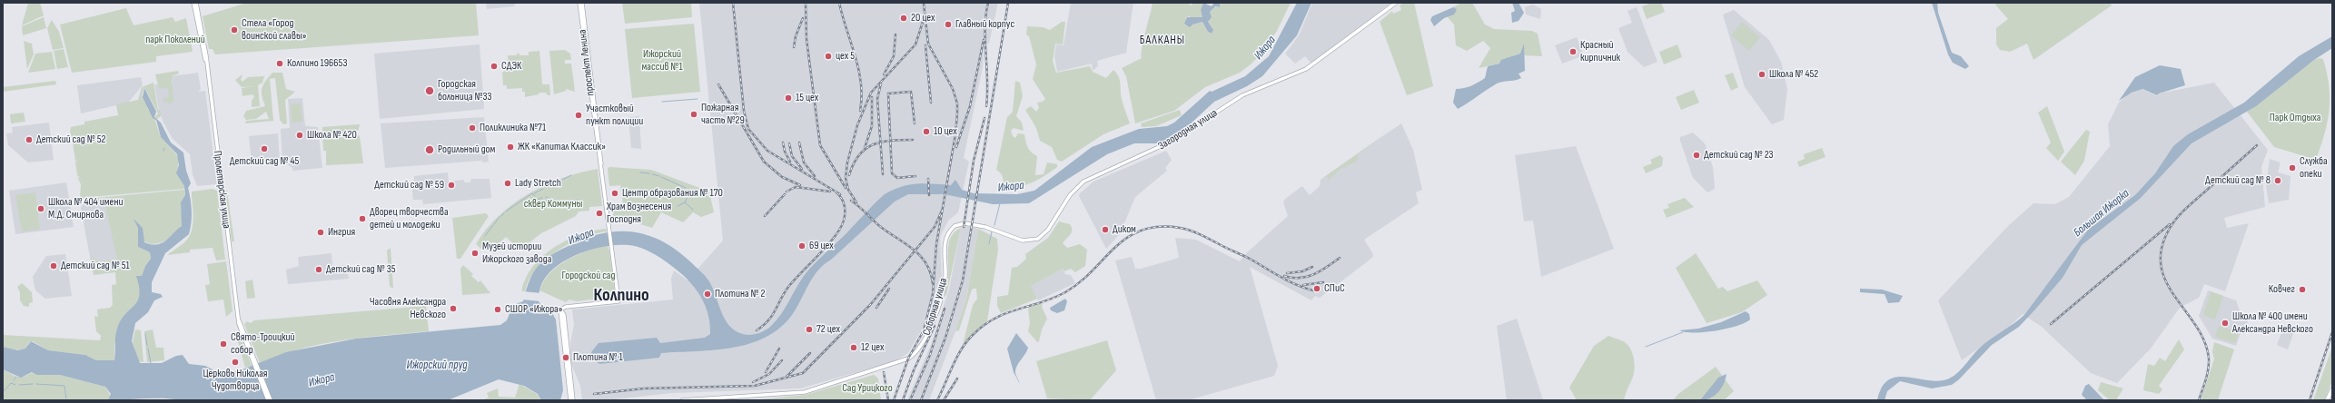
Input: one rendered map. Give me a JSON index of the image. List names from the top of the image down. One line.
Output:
{"streets":{"main road":["проспект Ленина","Загородная улица","Пролетарская улица","Соборная улица"]},"crossings":[["Загородная улица","Соборная улица"]],"districts":["БАЛКАНЫ","Колпино"],"water":["Ижора","Большая Ижорка","Ижорский пруд"],"parks":["парк Поколений","Ижорский массив №1","Парк Отдыха","сквер Коммуны","Городской сад","Сад Урицкого"],"places":["20 цех","Главный корпус","Стела «Город воинской славы»","Красный кирпичник","цех 5","Колпино 196653","СДЭК","Школа № 452","Городская больница №33","15 цех","Пожарная часть №29","Участковый пункт полиции","Поликлиника №71","10 цех","Школа № 420","Детский сад № 52","ЖК «Капитал Классик»","Детский сад № 45","Родильный дом","Детский сад № 23","Служба опеки","Детский сад № 8","Lady Stretch","Детский сад № 59","Центр образования № 170","Школа № 404 имени М.Д. Смирнова","Храм Вознесения Господня","Дворец творчества детей и молодежи","Диком","Ингрия","69 цех","Музей истории Ижорского завода","Детский сад № 51","Детский сад № 35","СПиС","Ковчег","Плотина № 2","Часовня Александра Невского","СШОР «Ижора»","Школа № 400 имени Александра Невского","72 цех","Свято-Троицкий собор","12 цех","Плотина № 1","Церковь Николая Чудотворца"]}
